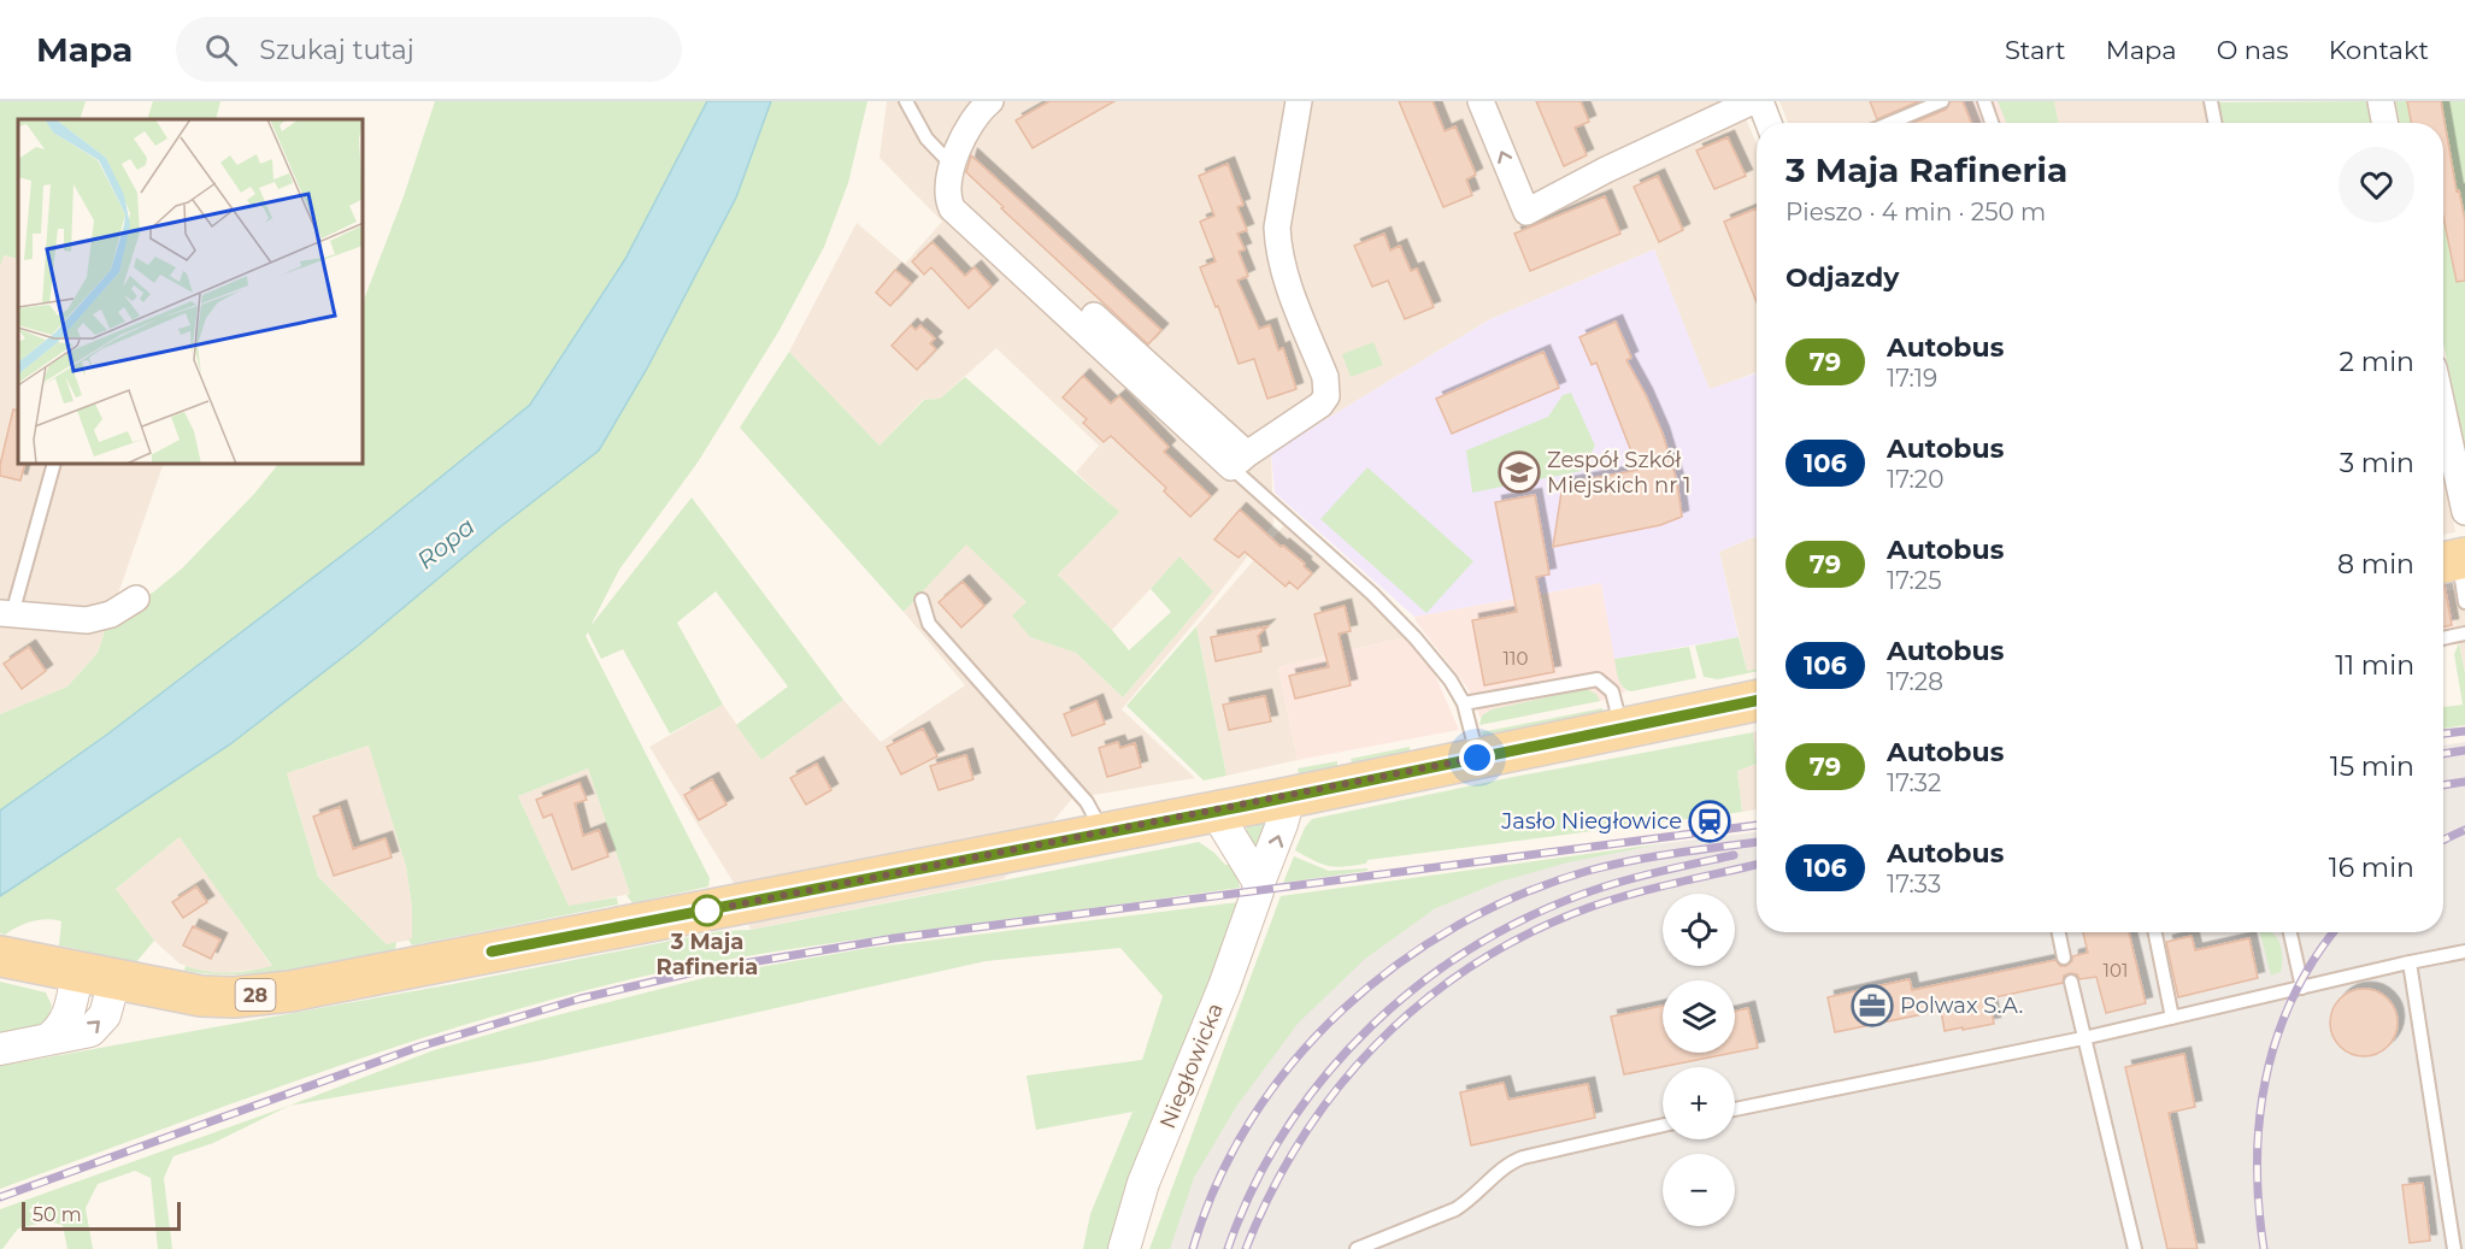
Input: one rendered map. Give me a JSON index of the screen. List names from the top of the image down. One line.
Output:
{"streets":{"main road":["28"],"street":["Niegłowicka"]},"crossings":[["28","Niegłowicka"]],"water":["Ropa"],"places":{"school or university":["Zespół Szkół Miejskich nr 1"],"station":["Jasło Niegłowice"],"other":["3 Maja Rafineria"],"office":["Polwax S.A."]},"lines":["bus line 79"],"house_numbers":["110","101"],"scale_bar":"50 m","page":{"header":"Mapa","search":"Szukaj tutaj","nav":["Start","Mapa","O nas","Kontakt"],"heading":[["3 Maja Rafineria","Pieszo · 4 min · 250 m"],"Odjazdy"],"list":[{"mark":"79","name":"Autobus","note":"17:19","value":"2 min"},{"mark":"106","name":"Autobus","note":"17:20","value":"3 min"},{"mark":"79","name":"Autobus","note":"17:25","value":"8 min"},{"mark":"106","name":"Autobus","note":"17:28","value":"11 min"},{"mark":"79","name":"Autobus","note":"17:32","value":"15 min"},{"mark":"106","name":"Autobus","note":"17:33","value":"16 min"}],"map_buttons":["+","−"],"scale":"50 m"}}
